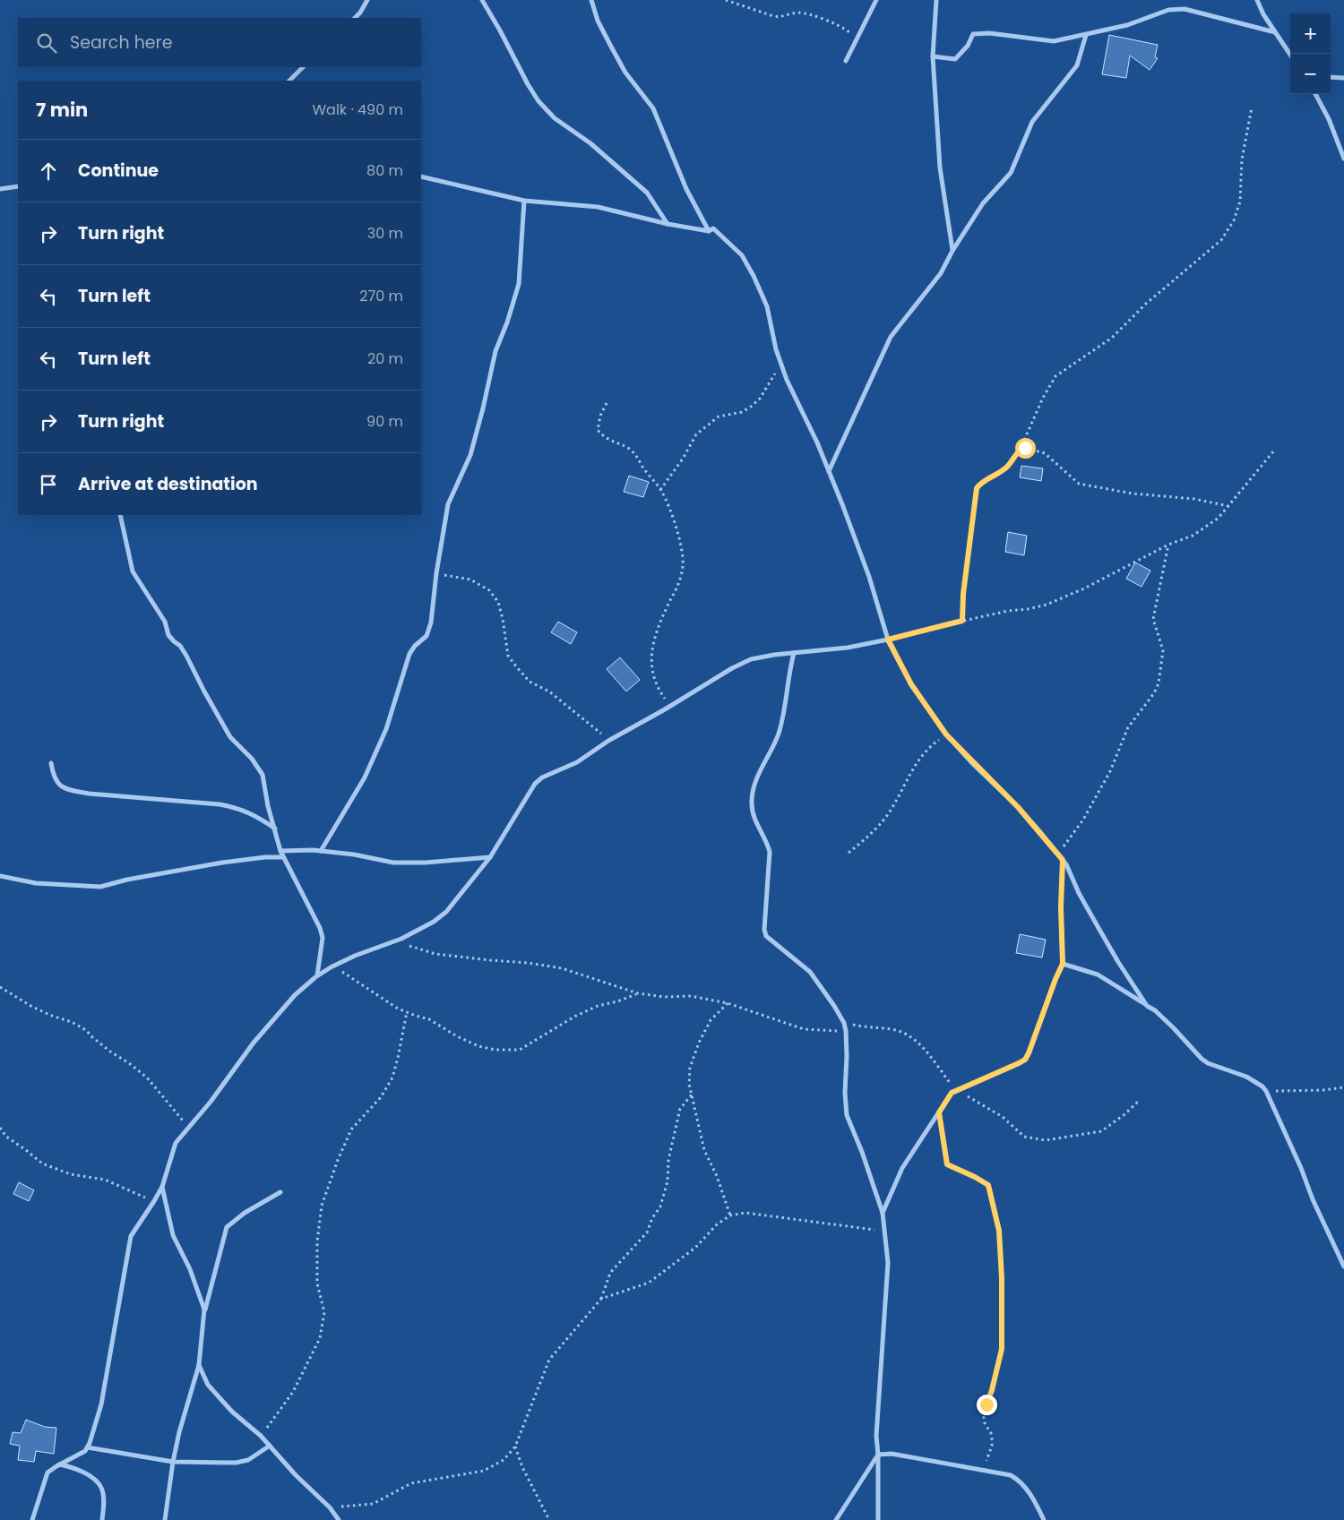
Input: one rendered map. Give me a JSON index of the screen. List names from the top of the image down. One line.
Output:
{"page":{"map_buttons":["+","−"],"search":"Search here","heading":["7 min","Walk · 490 m"],"list":[["Continue","80 m"],["Turn right","30 m"],["Turn left","270 m"],["Turn left","20 m"],["Turn right","90 m"],"Arrive at destination"]}}
